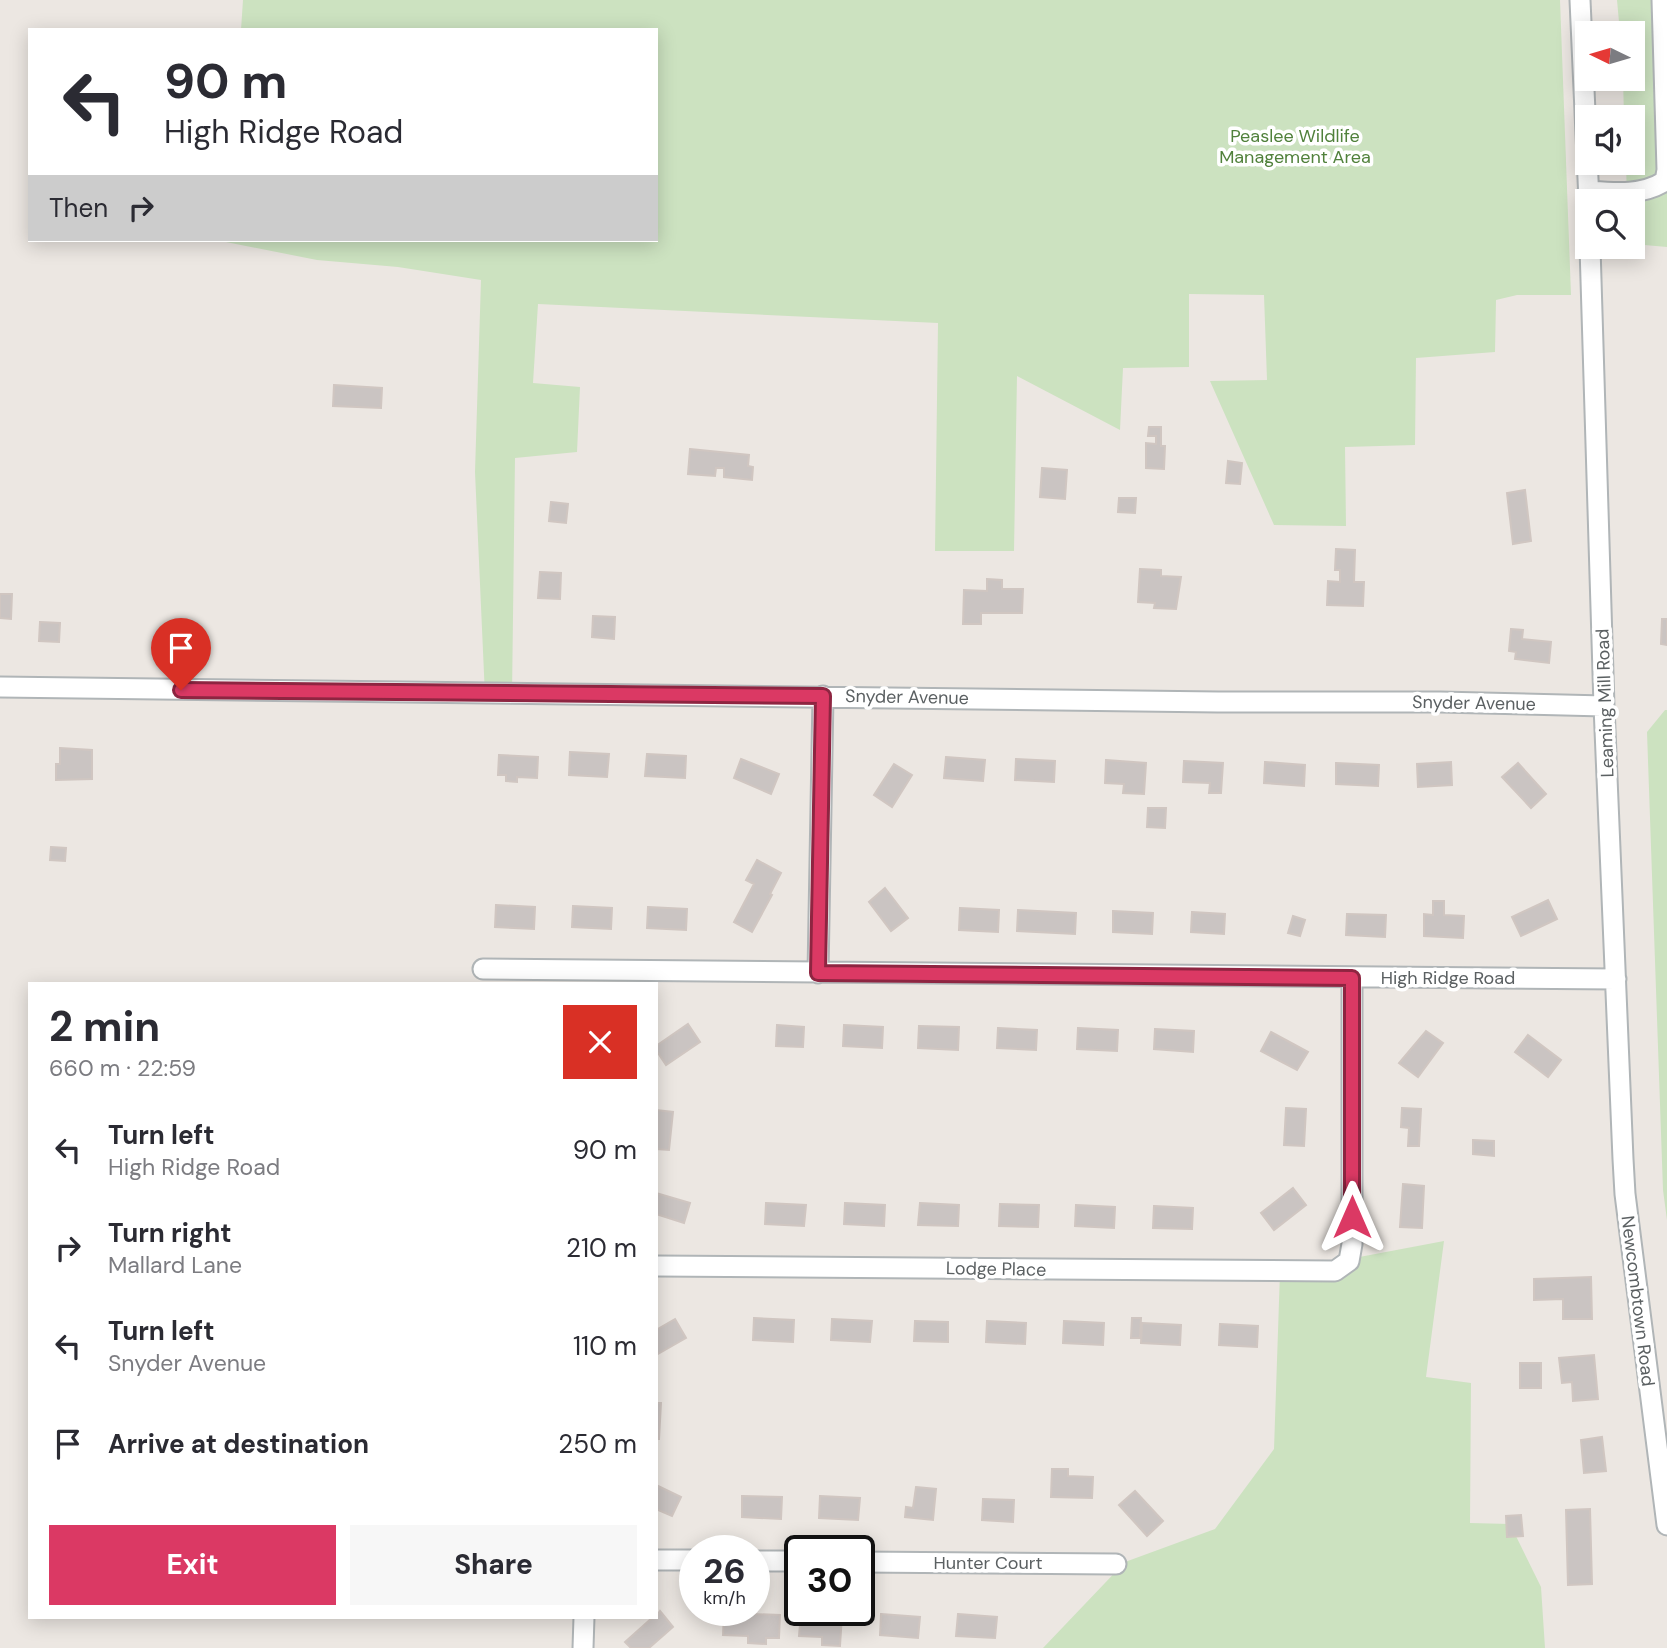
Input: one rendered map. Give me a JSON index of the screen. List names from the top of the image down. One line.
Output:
{"streets":{"street":["Snyder Avenue","Leaming Mill Road","High Ridge Road","Lodge Place","Newcombtown Road","Hunter Court"]},"crossings":[["Snyder Avenue","Leaming Mill Road"],["Leaming Mill Road","High Ridge Road"],["Leaming Mill Road","Newcombtown Road"],["High Ridge Road","Lodge Place"]],"parks":["Peaslee Wildlife Management Area"],"north":"left","page":{"turn":["90 m","High Ridge Road"],"then":"Then","heading":["2 min","660 m · 22:59"],"list":[{"name":"Turn left","note":"High Ridge Road","value":"90 m"},{"name":"Turn right","note":"Mallard Lane","value":"210 m"},{"name":"Turn left","note":"Snyder Avenue","value":"110 m"},{"name":"Arrive at destination","value":"250 m"}],"buttons":["Exit","Share"],"speed":"26 km/h","limit":"30"}}
